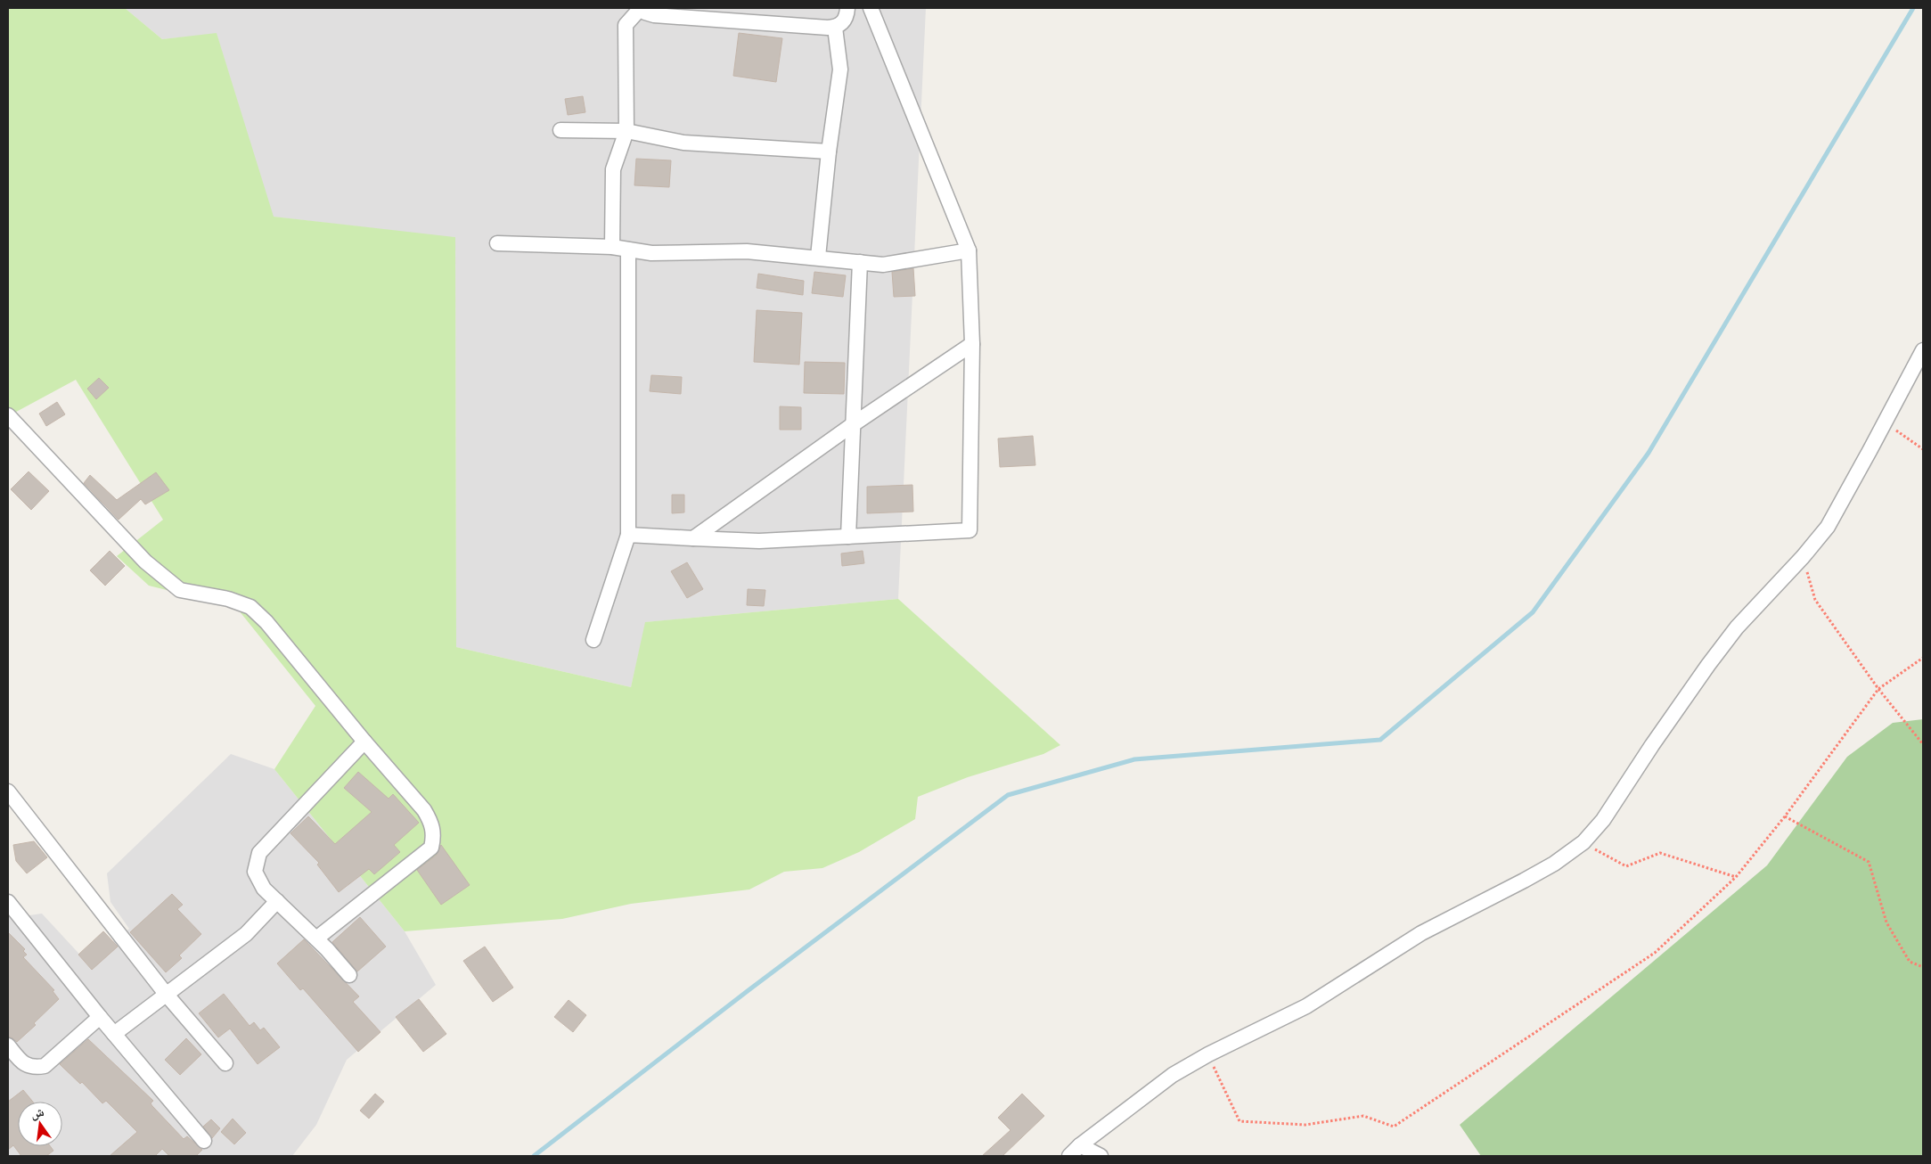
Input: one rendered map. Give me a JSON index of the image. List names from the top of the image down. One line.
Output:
{"north":"top"}
